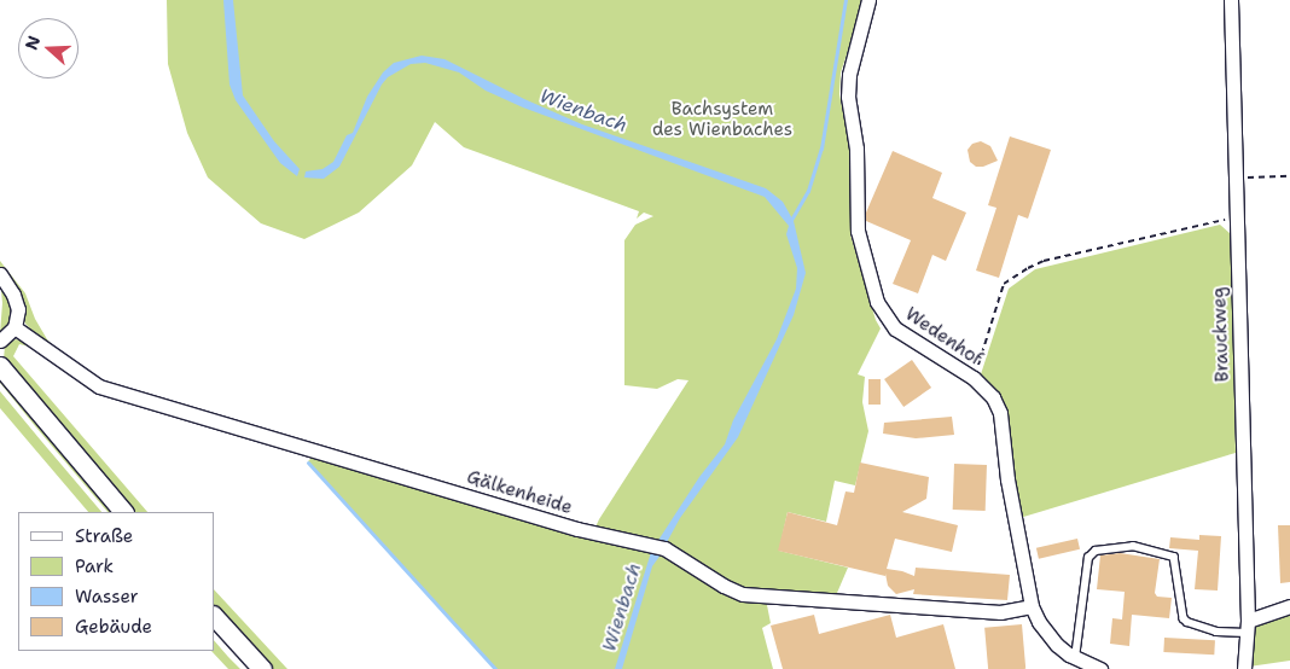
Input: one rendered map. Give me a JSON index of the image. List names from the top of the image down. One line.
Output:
{"streets":{"street":["Brauckweg","Wedenhof","Gälkenheide"]},"crossings":[["Wedenhof","Gälkenheide"]],"water":["Wienbach"],"parks":["Bachsystem des Wienbaches"],"legend":["Straße","Park","Wasser","Gebäude"],"north":"left"}
